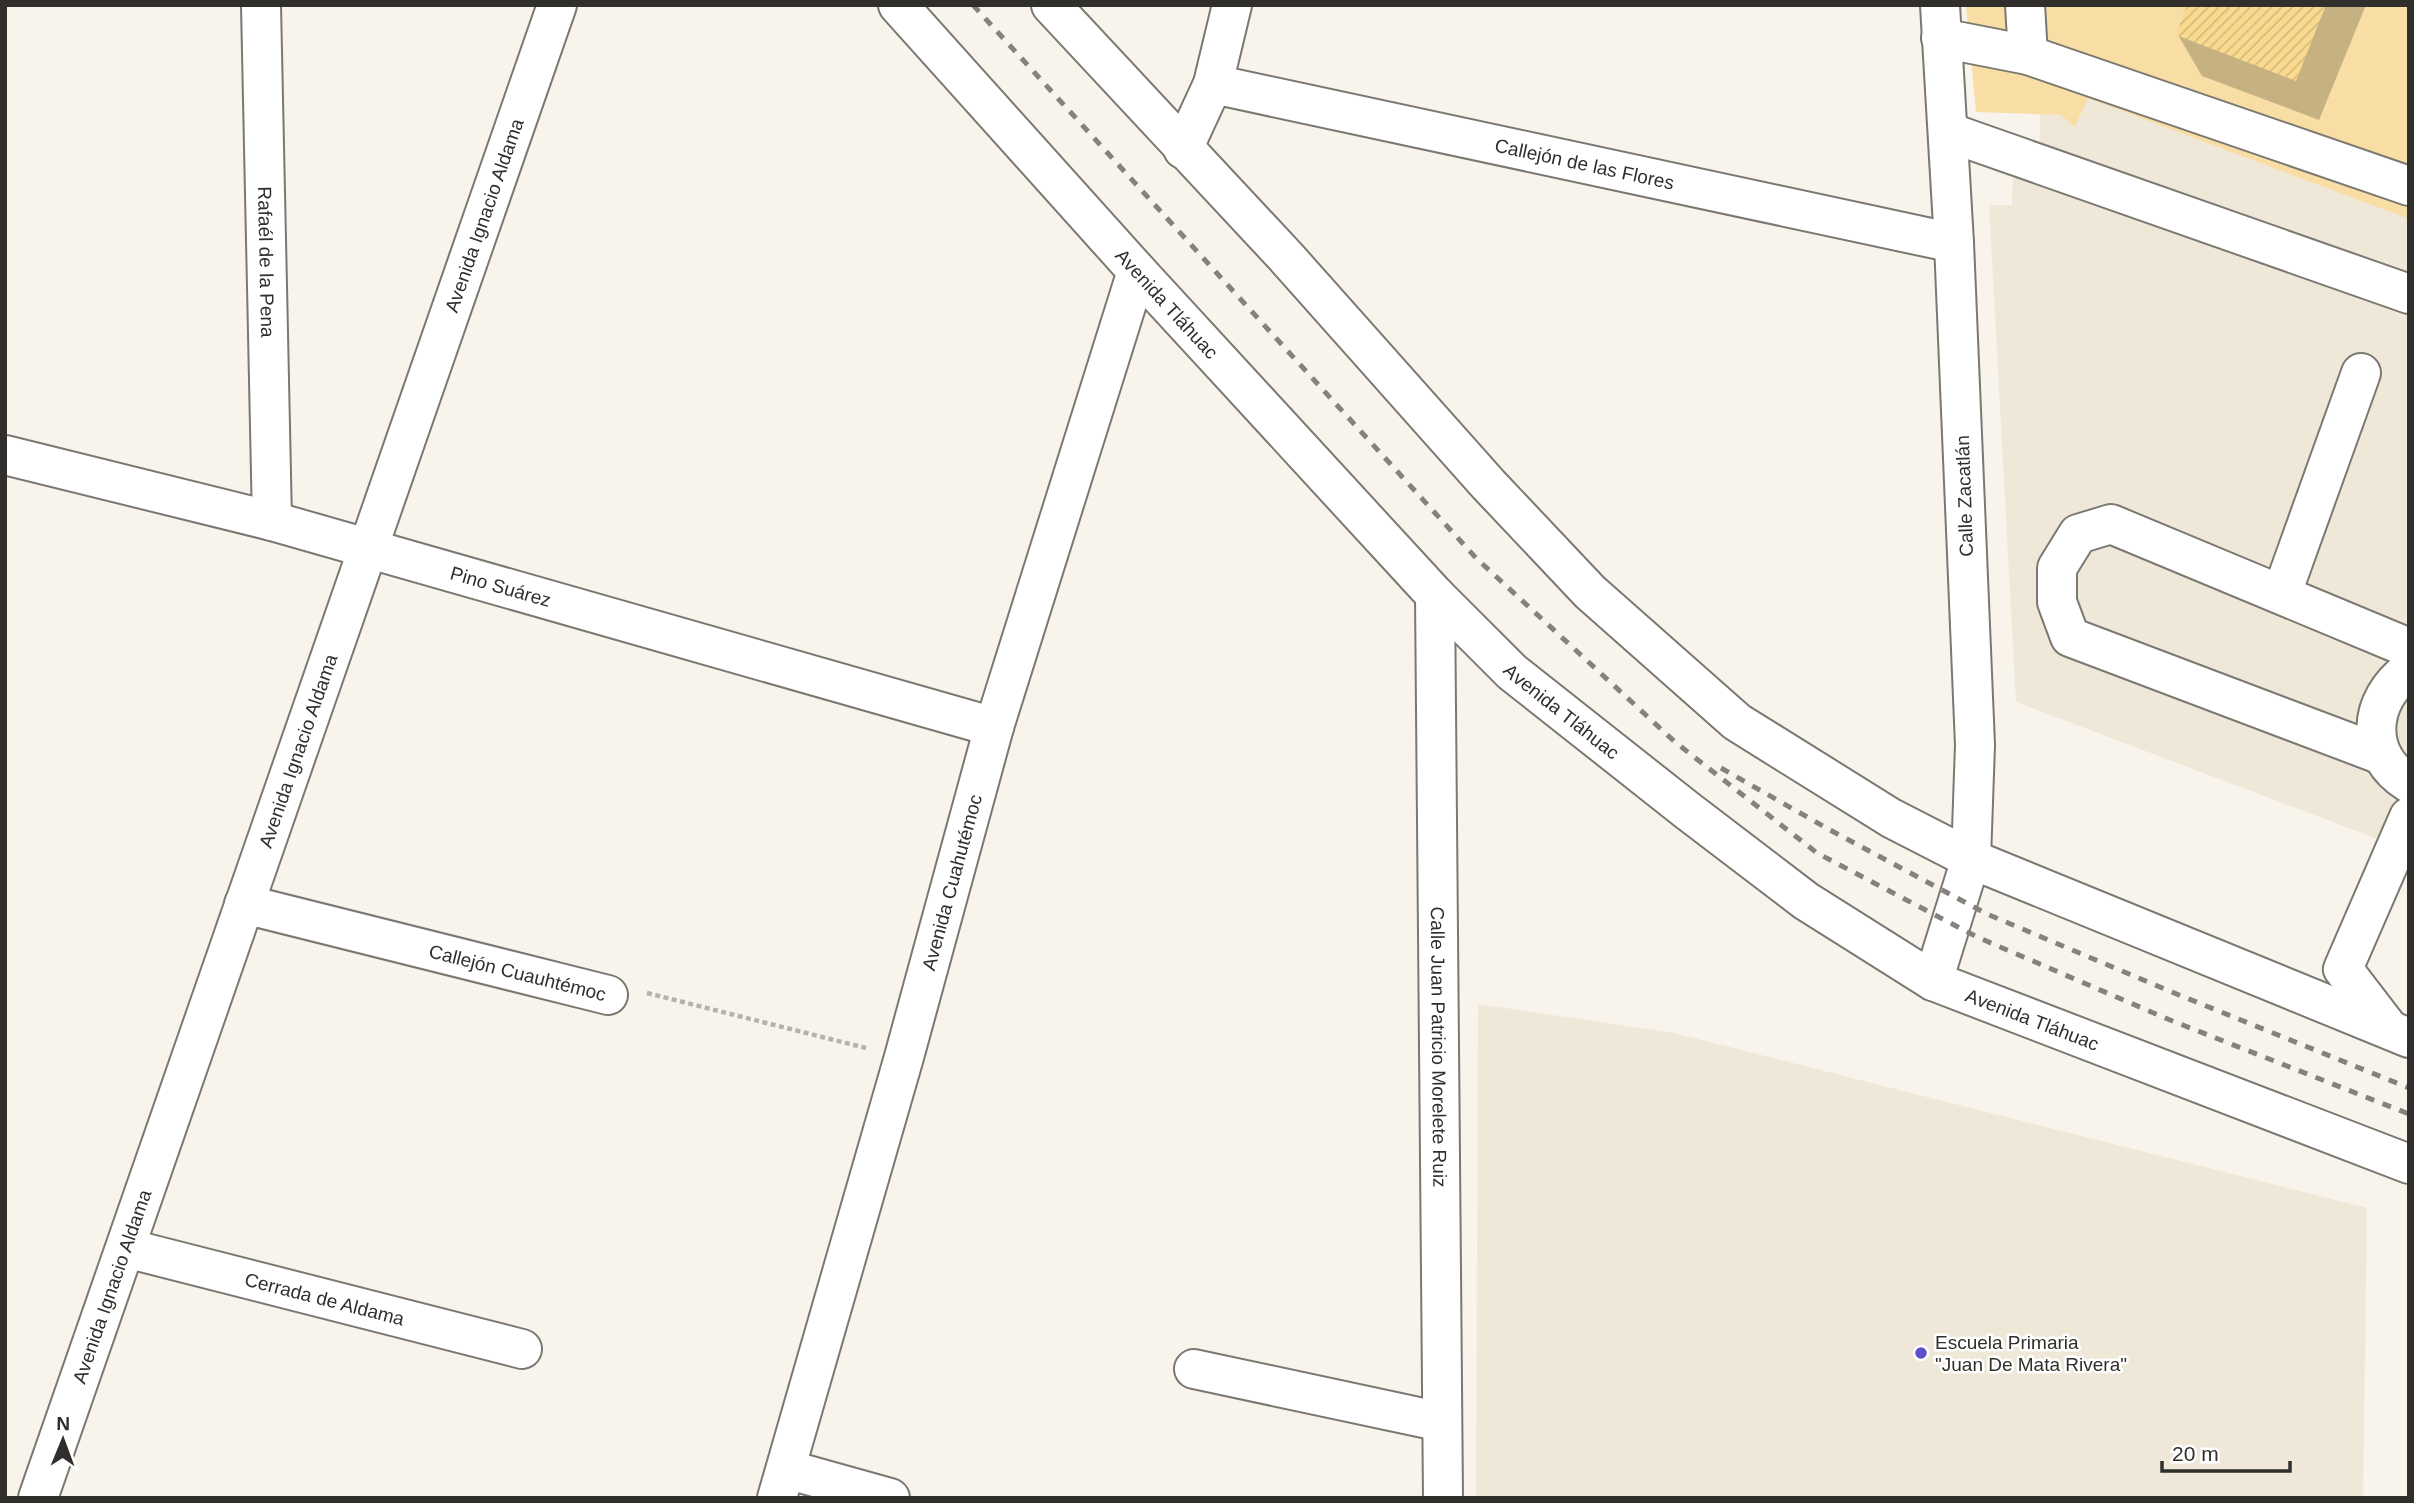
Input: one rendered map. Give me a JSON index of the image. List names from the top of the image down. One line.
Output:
{"streets":{"street":["Callejón de las Flores","Avenida Ignacio Aldama","Rafaél de la Pena","Avenida Tláhuac","Calle Zacatlán","Pino Suárez","Avenida Cuahutémoc","Callejón Cuauhtémoc","Calle Juan Patricio Morelete Ruiz","Cerrada de Aldama"]},"crossings":[["Callejón de las Flores","Calle Zacatlán"],["Avenida Ignacio Aldama","Pino Suárez"],["Avenida Ignacio Aldama","Callejón Cuauhtémoc"],["Avenida Ignacio Aldama","Cerrada de Aldama"],["Rafaél de la Pena","Pino Suárez"],["Avenida Tláhuac","Calle Zacatlán"],["Avenida Tláhuac","Avenida Cuahutémoc"],["Avenida Tláhuac","Calle Juan Patricio Morelete Ruiz"],["Pino Suárez","Avenida Cuahutémoc"],["Avenida Cuahutémoc","Callejón Cuauhtémoc"]],"places":["Escuela Primaria \"Juan De Mata Rivera\""],"scale_bar":"20 m","north":"top"}
